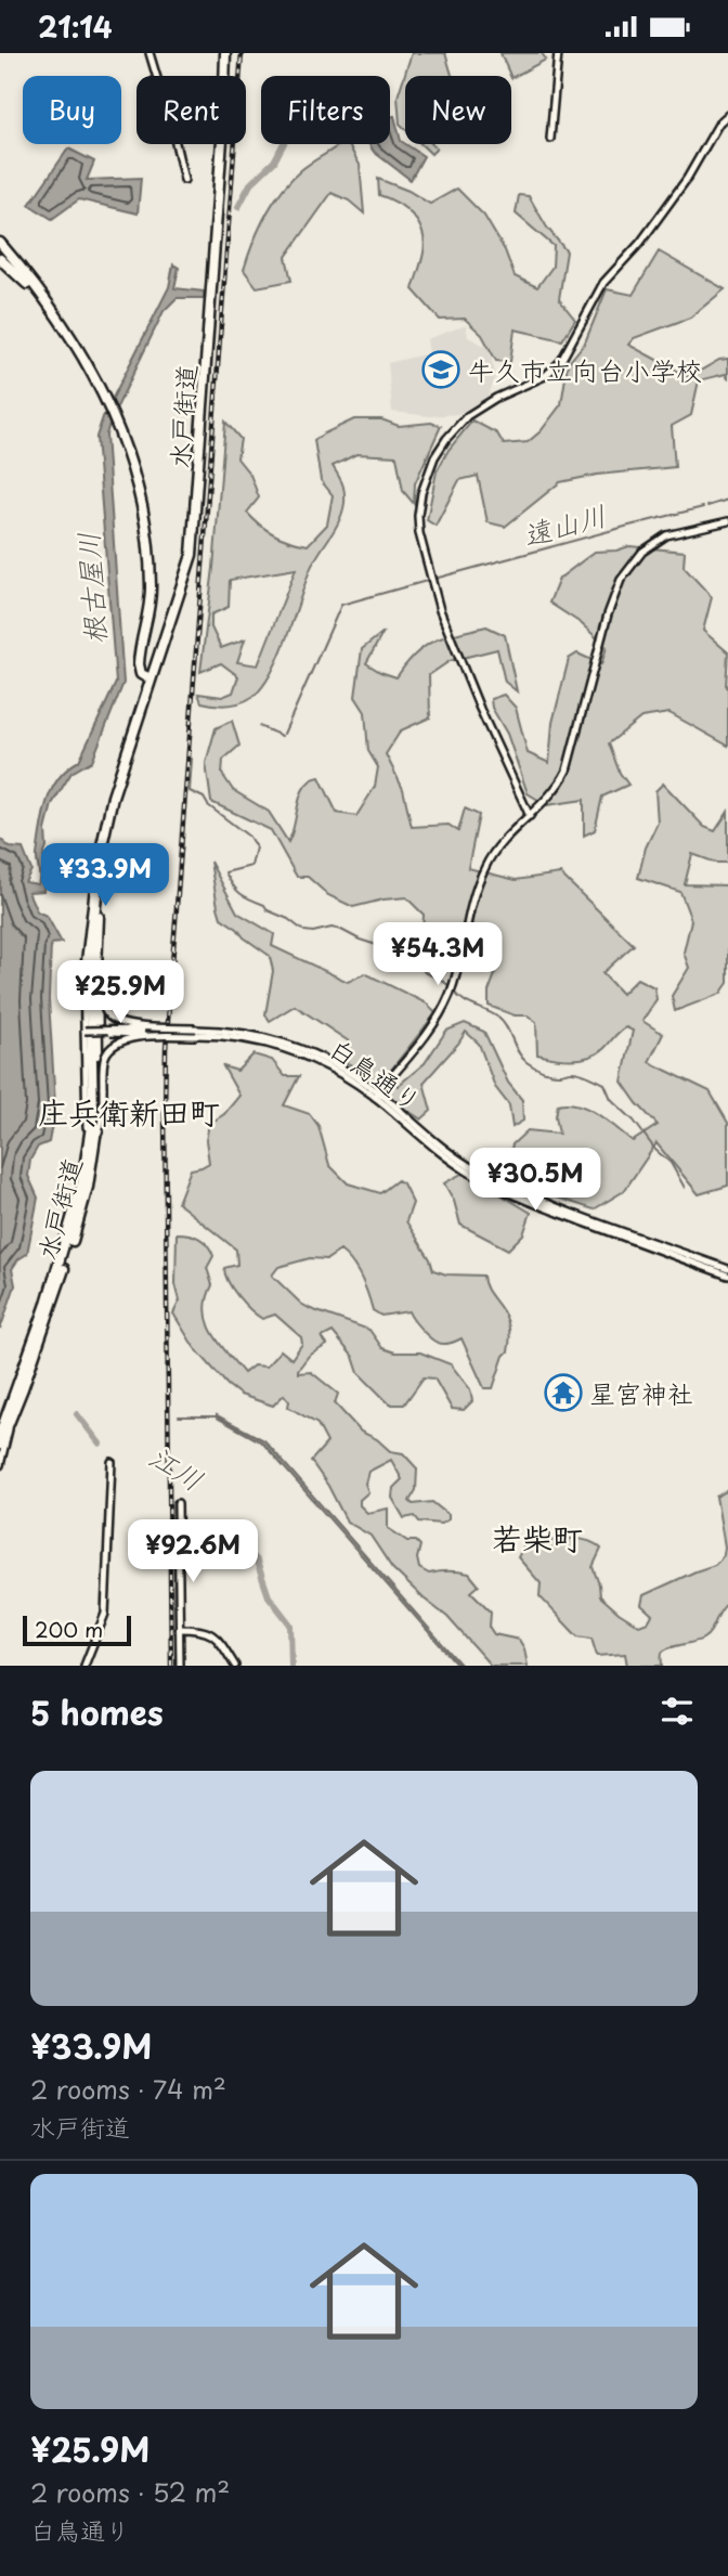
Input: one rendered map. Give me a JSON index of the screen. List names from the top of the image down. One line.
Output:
{"streets":{"highway":["水戸街道"],"street":["白鳥通り"]},"districts":["庄兵衛新田町","若柴町"],"water":["遠山川","根古屋川","江川"],"places":{"school or university":["牛久市立向台小学校"],"temple":["星宮神社"]},"scale_bar":"200 m","page":{"status":"21:14","chip":["Buy","Rent","Filters","New"],"price":["¥33.9M","¥54.3M","¥25.9M","¥30.5M","¥92.6M"],"scale":"200 m","heading":"5 homes","list":[{"name":"¥33.9M","note":"2 rooms · 74 m² · 水戸街道"},{"name":"¥25.9M","note":"2 rooms · 52 m² · 白鳥通り"}]}}
